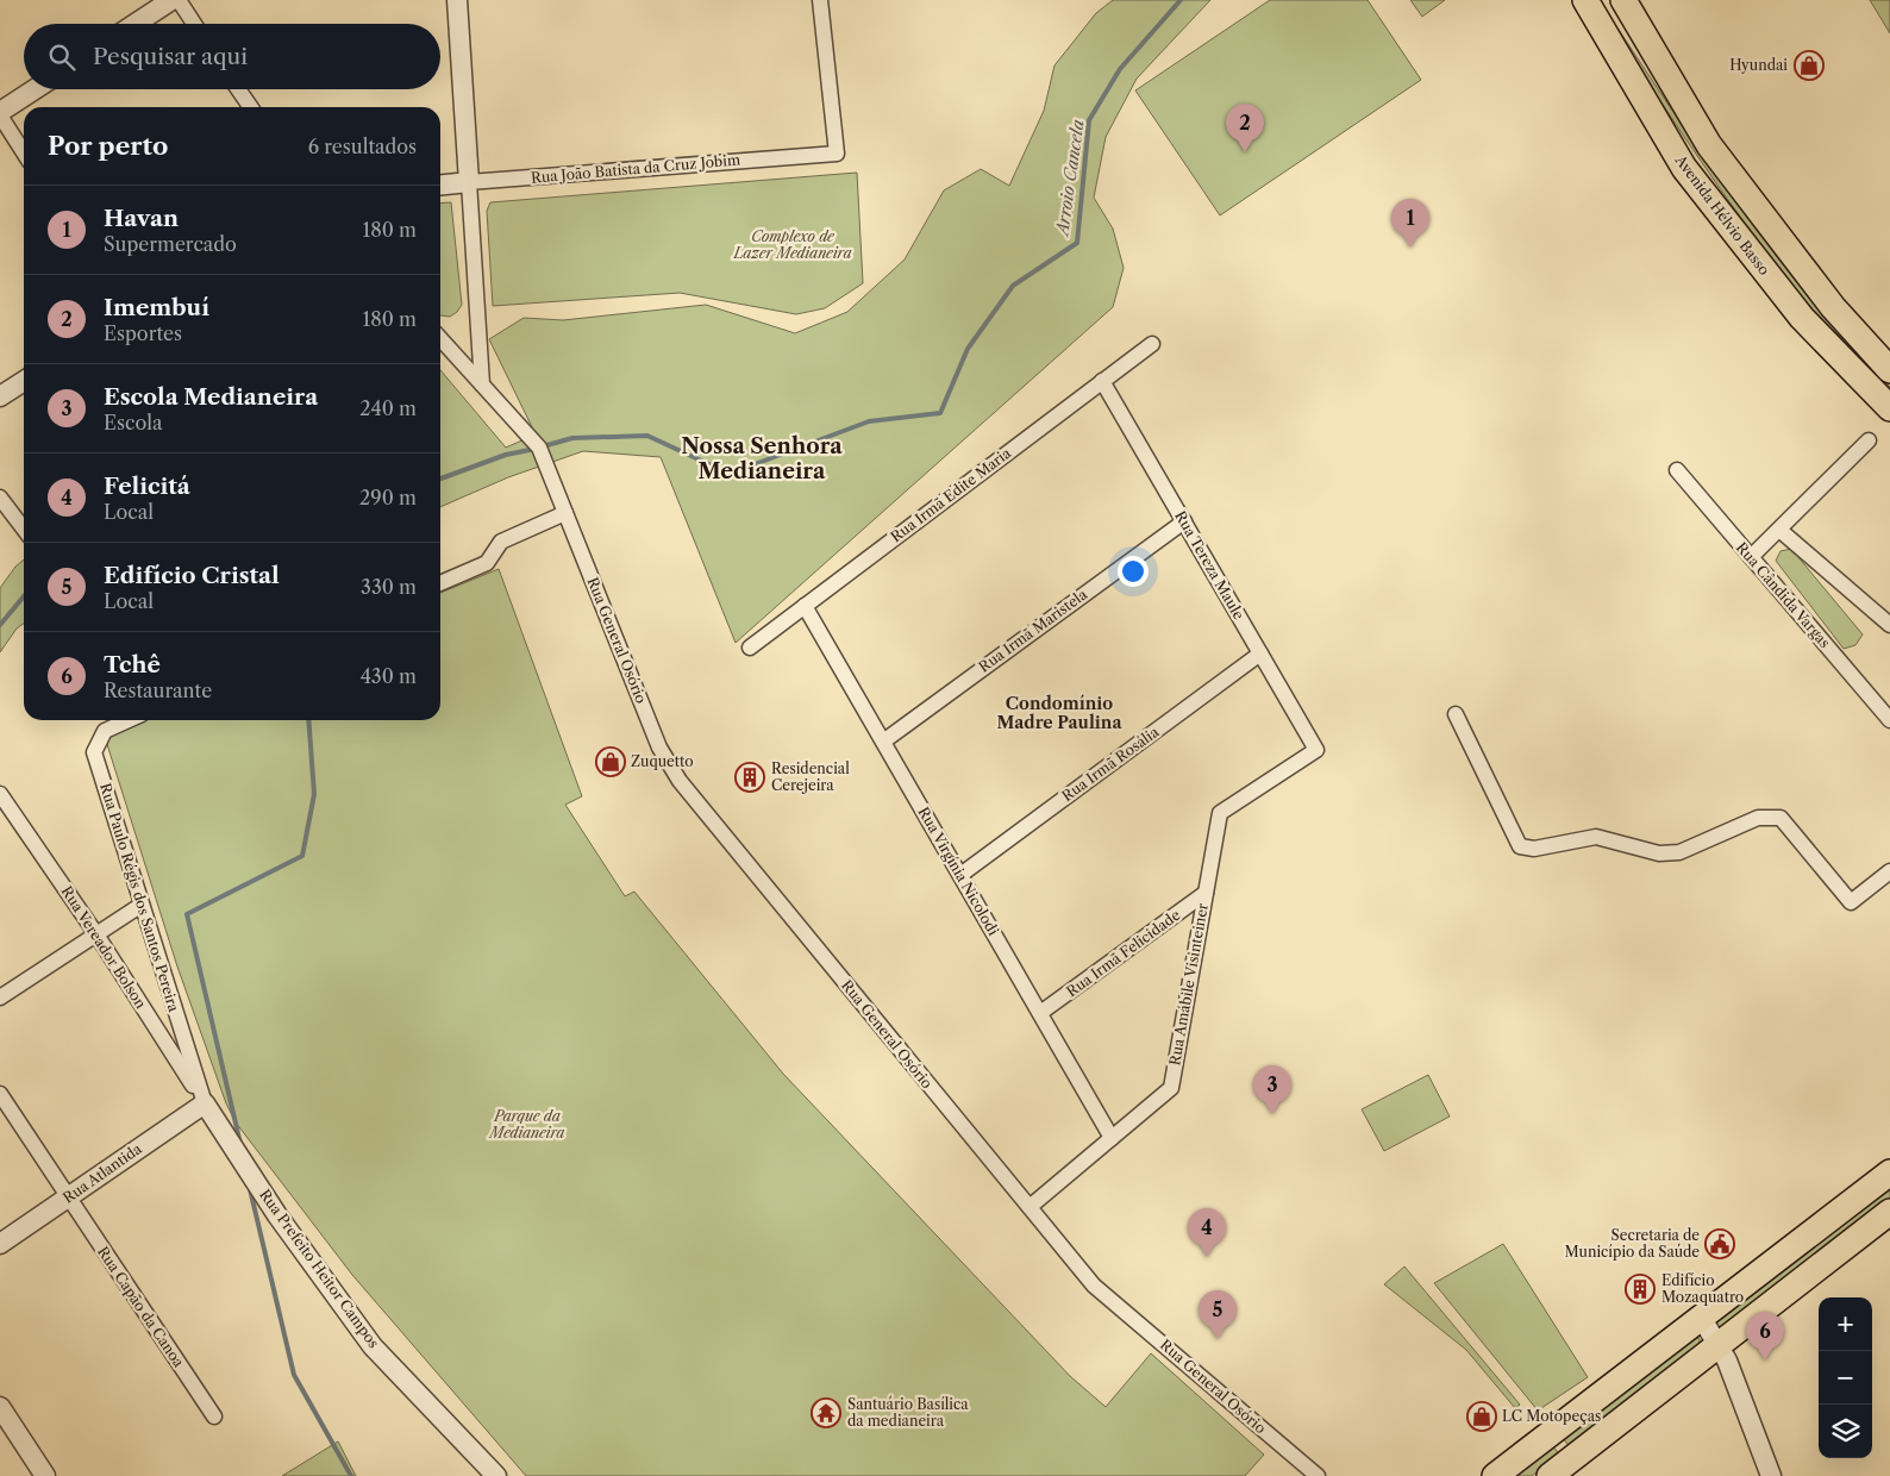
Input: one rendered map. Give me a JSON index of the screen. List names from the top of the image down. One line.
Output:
{"streets":{"main road":["Avenida Hélvio Basso"],"street":["Rua João Batista da Cruz Jobim","Rua Irmã Edite Maria","Rua Tereza Maule","Rua Cândida Vargas","Rua Irmã Maristela","Rua General Osório","Rua Irmã Rosália","Rua Virgínia Nicolodi","Rua Paulo Régis dos Santos Pereira","Rua Vereador Bolson","Rua Irmã Felicidade","Rua Amábile Visinteiner","Rua Atlantida","Rua Prefeito Heitor Campos","Rua Capão da Canoa"]},"crossings":[["Rua Irmã Edite Maria","Rua Tereza Maule"],["Rua Irmã Edite Maria","Rua Virgínia Nicolodi"],["Rua Tereza Maule","Rua Irmã Maristela"],["Rua Tereza Maule","Rua Irmã Rosália"],["Rua Tereza Maule","Rua Amábile Visinteiner"],["Rua Irmã Maristela","Rua Virgínia Nicolodi"],["Rua General Osório","Rua Amábile Visinteiner"],["Rua Irmã Rosália","Rua Virgínia Nicolodi"],["Rua Virgínia Nicolodi","Rua Irmã Felicidade"],["Rua Virgínia Nicolodi","Rua Amábile Visinteiner"],["Rua Paulo Régis dos Santos Pereira","Rua Vereador Bolson"],["Rua Paulo Régis dos Santos Pereira","Rua Atlantida"],["Rua Paulo Régis dos Santos Pereira","Rua Prefeito Heitor Campos"],["Rua Vereador Bolson","Rua Atlantida"],["Rua Vereador Bolson","Rua Prefeito Heitor Campos"],["Rua Irmã Felicidade","Rua Amábile Visinteiner"],["Rua Atlantida","Rua Prefeito Heitor Campos"],["Rua Atlantida","Rua Capão da Canoa"]],"districts":["Nossa Senhora Medianeira","Condomínio Madre Paulina"],"water":["Arroio Cancela"],"parks":["Complexo de Lazer Medianeira","Parque da Medianeira"],"places":{"shop":["Hyundai","Zuquetto","LC Motopeças"],"building":["Residencial Cerejeira","Edifício Mozaquatro"],"public building":["Secretaria de Município da Saúde"],"temple":["Santuário Basílica da medianeira"]},"page":{"search":"Pesquisar aqui","pins":["2","1","3","4","5","6"],"heading":["Por perto","6 resultados"],"list":[{"mark":"1","name":"Havan","note":"Supermercado","value":"180 m"},{"mark":"2","name":"Imembuí","note":"Esportes","value":"180 m"},{"mark":"3","name":"Escola Medianeira","note":"Escola","value":"240 m"},{"mark":"4","name":"Felicitá","note":"Local","value":"290 m"},{"mark":"5","name":"Edifício Cristal","note":"Local","value":"330 m"},{"mark":"6","name":"Tchê","note":"Restaurante","value":"430 m"}],"map_buttons":["+","−"]}}
